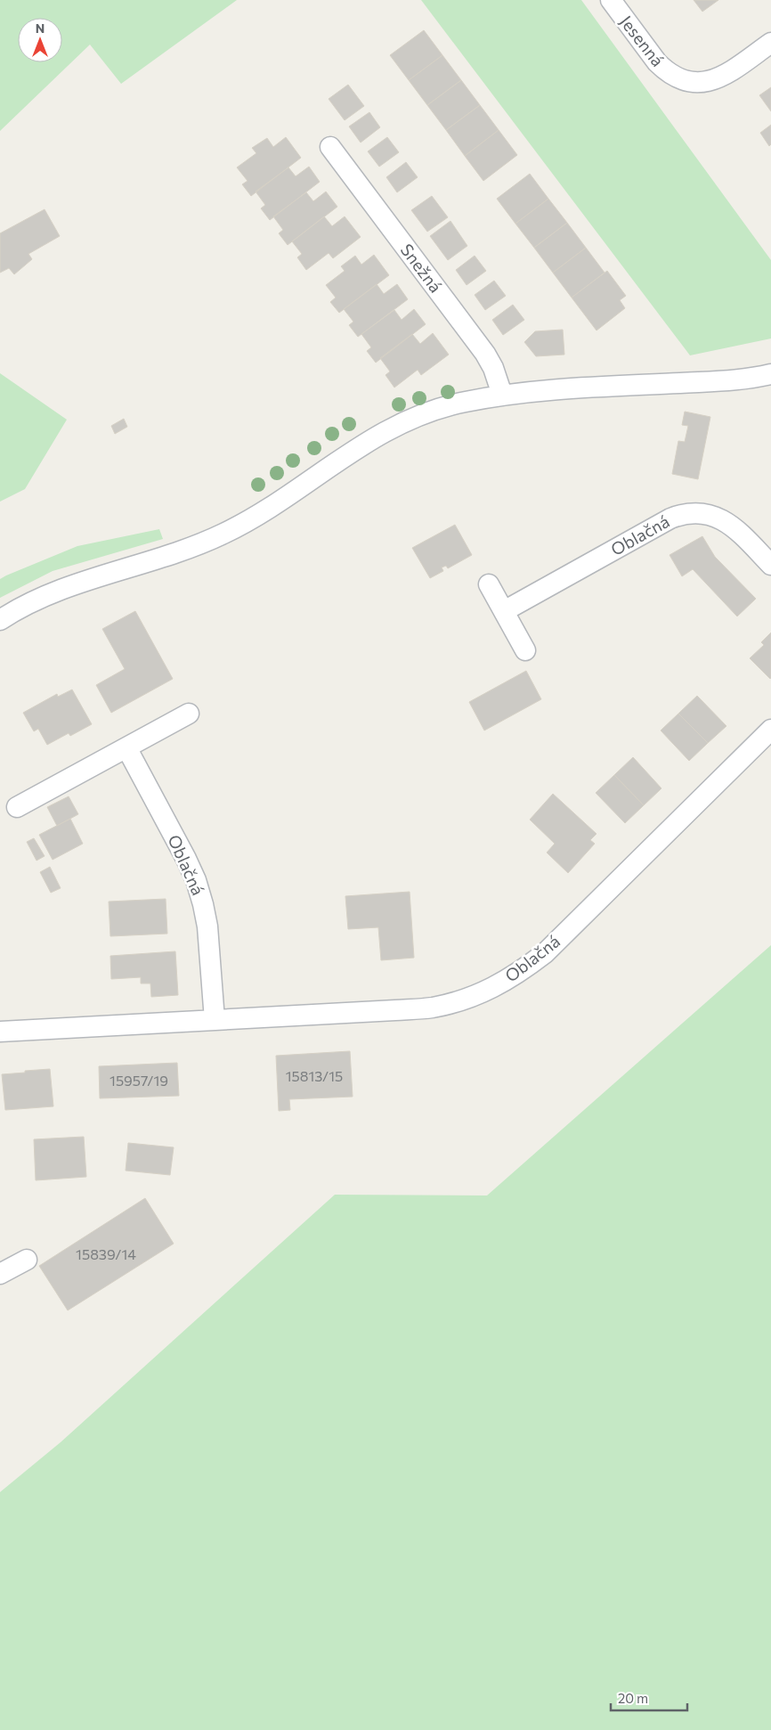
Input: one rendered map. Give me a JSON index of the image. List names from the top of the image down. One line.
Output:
{"streets":{"street":["Jesenná","Snežná","Oblačná"]},"house_numbers":["15813/15","15957/19","15839/14"],"scale_bar":"20 m","north":"top"}
